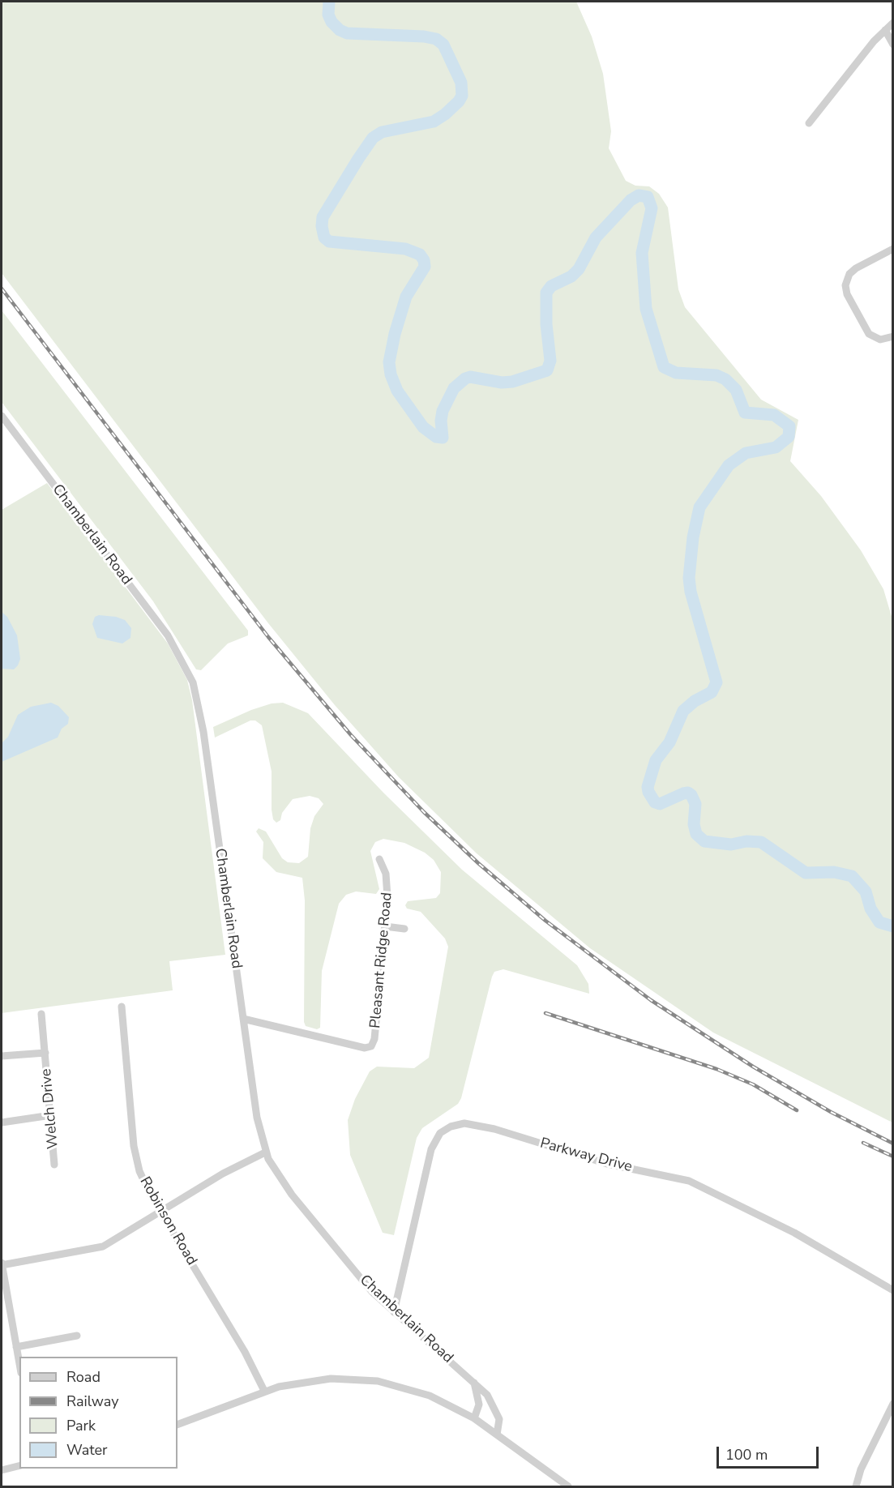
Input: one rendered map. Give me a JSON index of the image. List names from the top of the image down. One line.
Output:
{"streets":{"street":["Chamberlain Road","Pleasant Ridge Road","Welch Drive","Parkway Drive","Robinson Road"]},"crossings":[["Chamberlain Road","Pleasant Ridge Road"],["Chamberlain Road","Parkway Drive"]],"legend":["Road","Railway","Park","Water"],"scale_bar":"100 m"}
